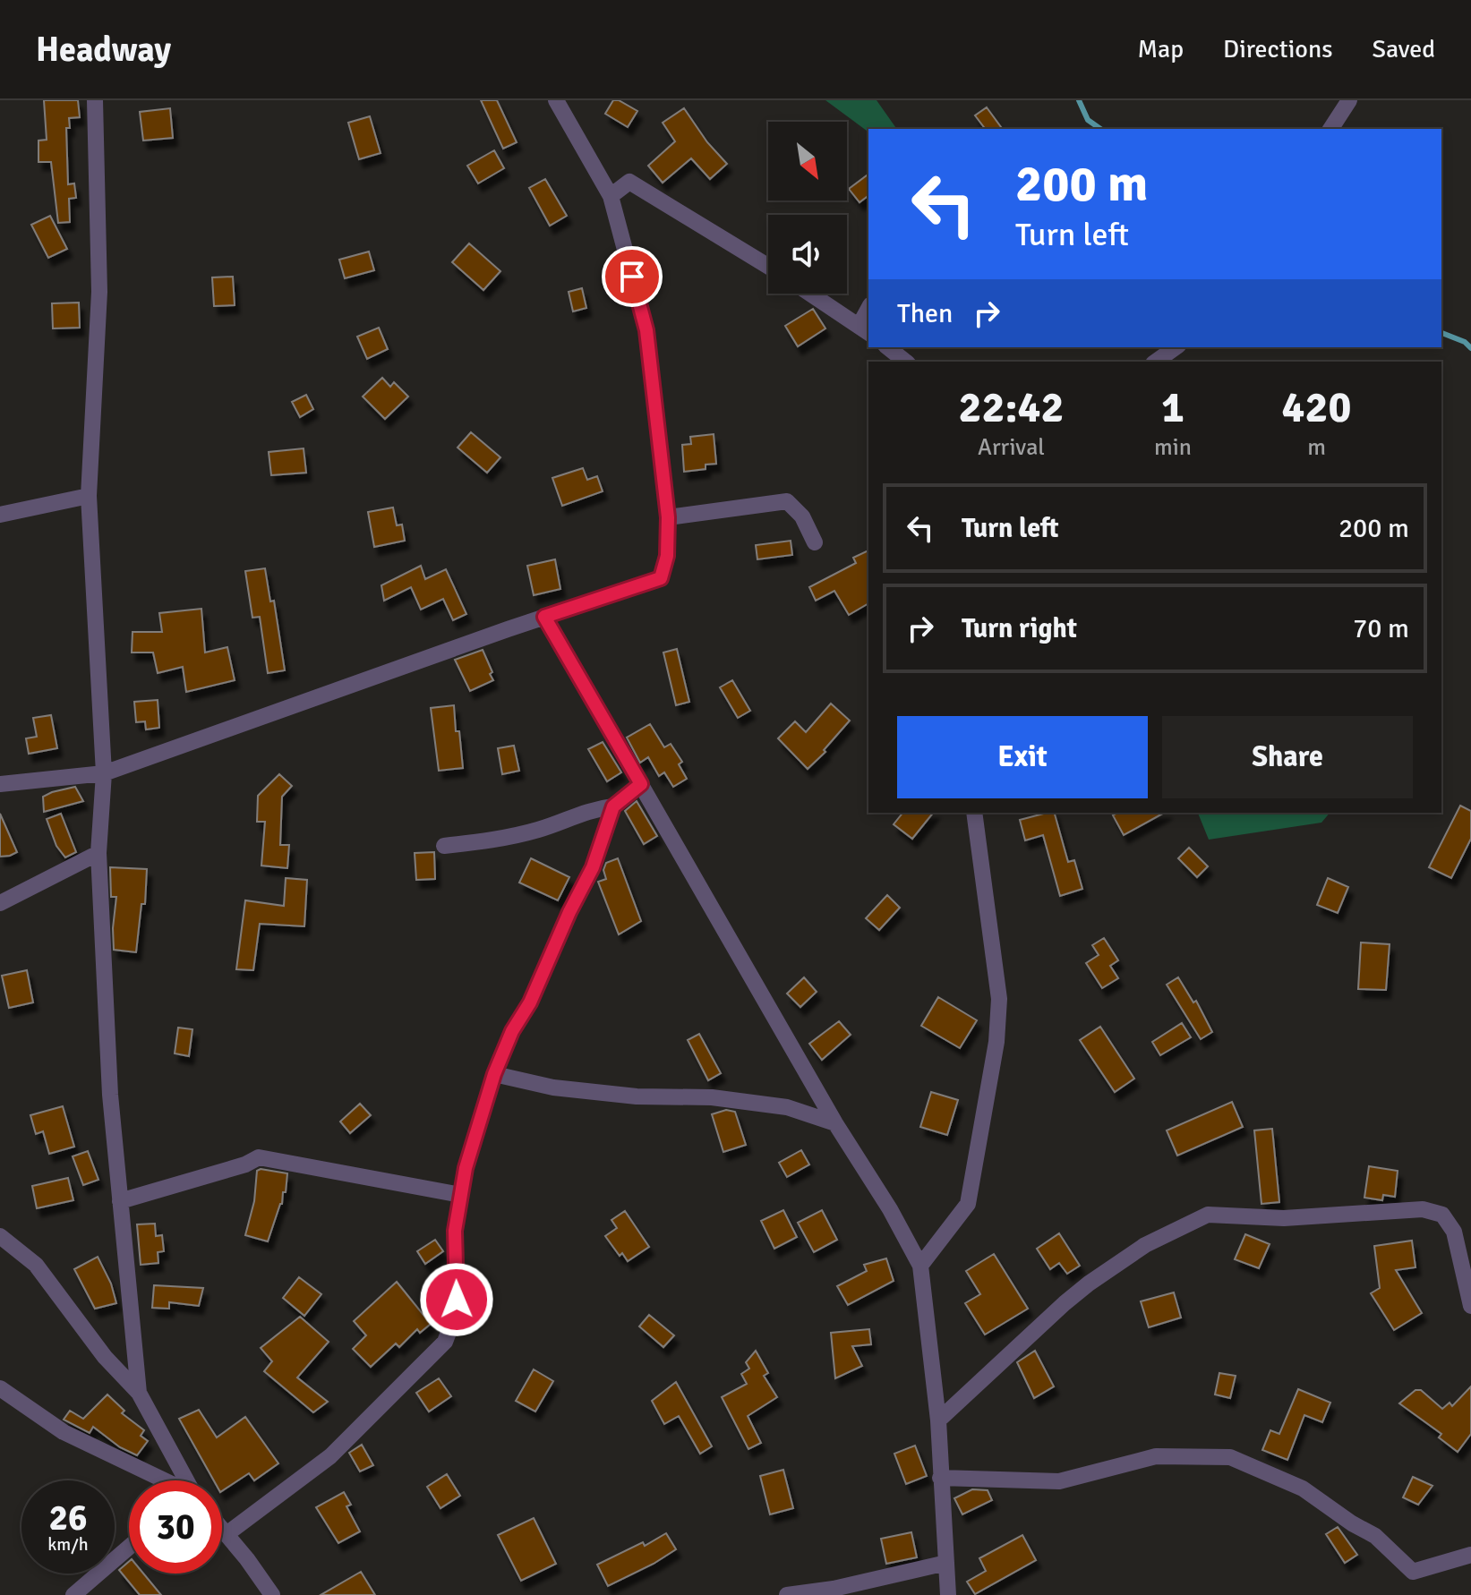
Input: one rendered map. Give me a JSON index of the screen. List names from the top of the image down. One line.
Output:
{"north":"bottom right","page":{"header":"Headway","nav":["Map","Directions","Saved"],"turn":["200 m","Turn left"],"then":"Then","eta":["22:42","Arrival","1","min","420","m"],"list":[{"name":"Turn left","value":"200 m"},{"name":"Turn right","value":"70 m"}],"buttons":["Exit","Share"],"speed":"26 km/h","limit":"30"}}
